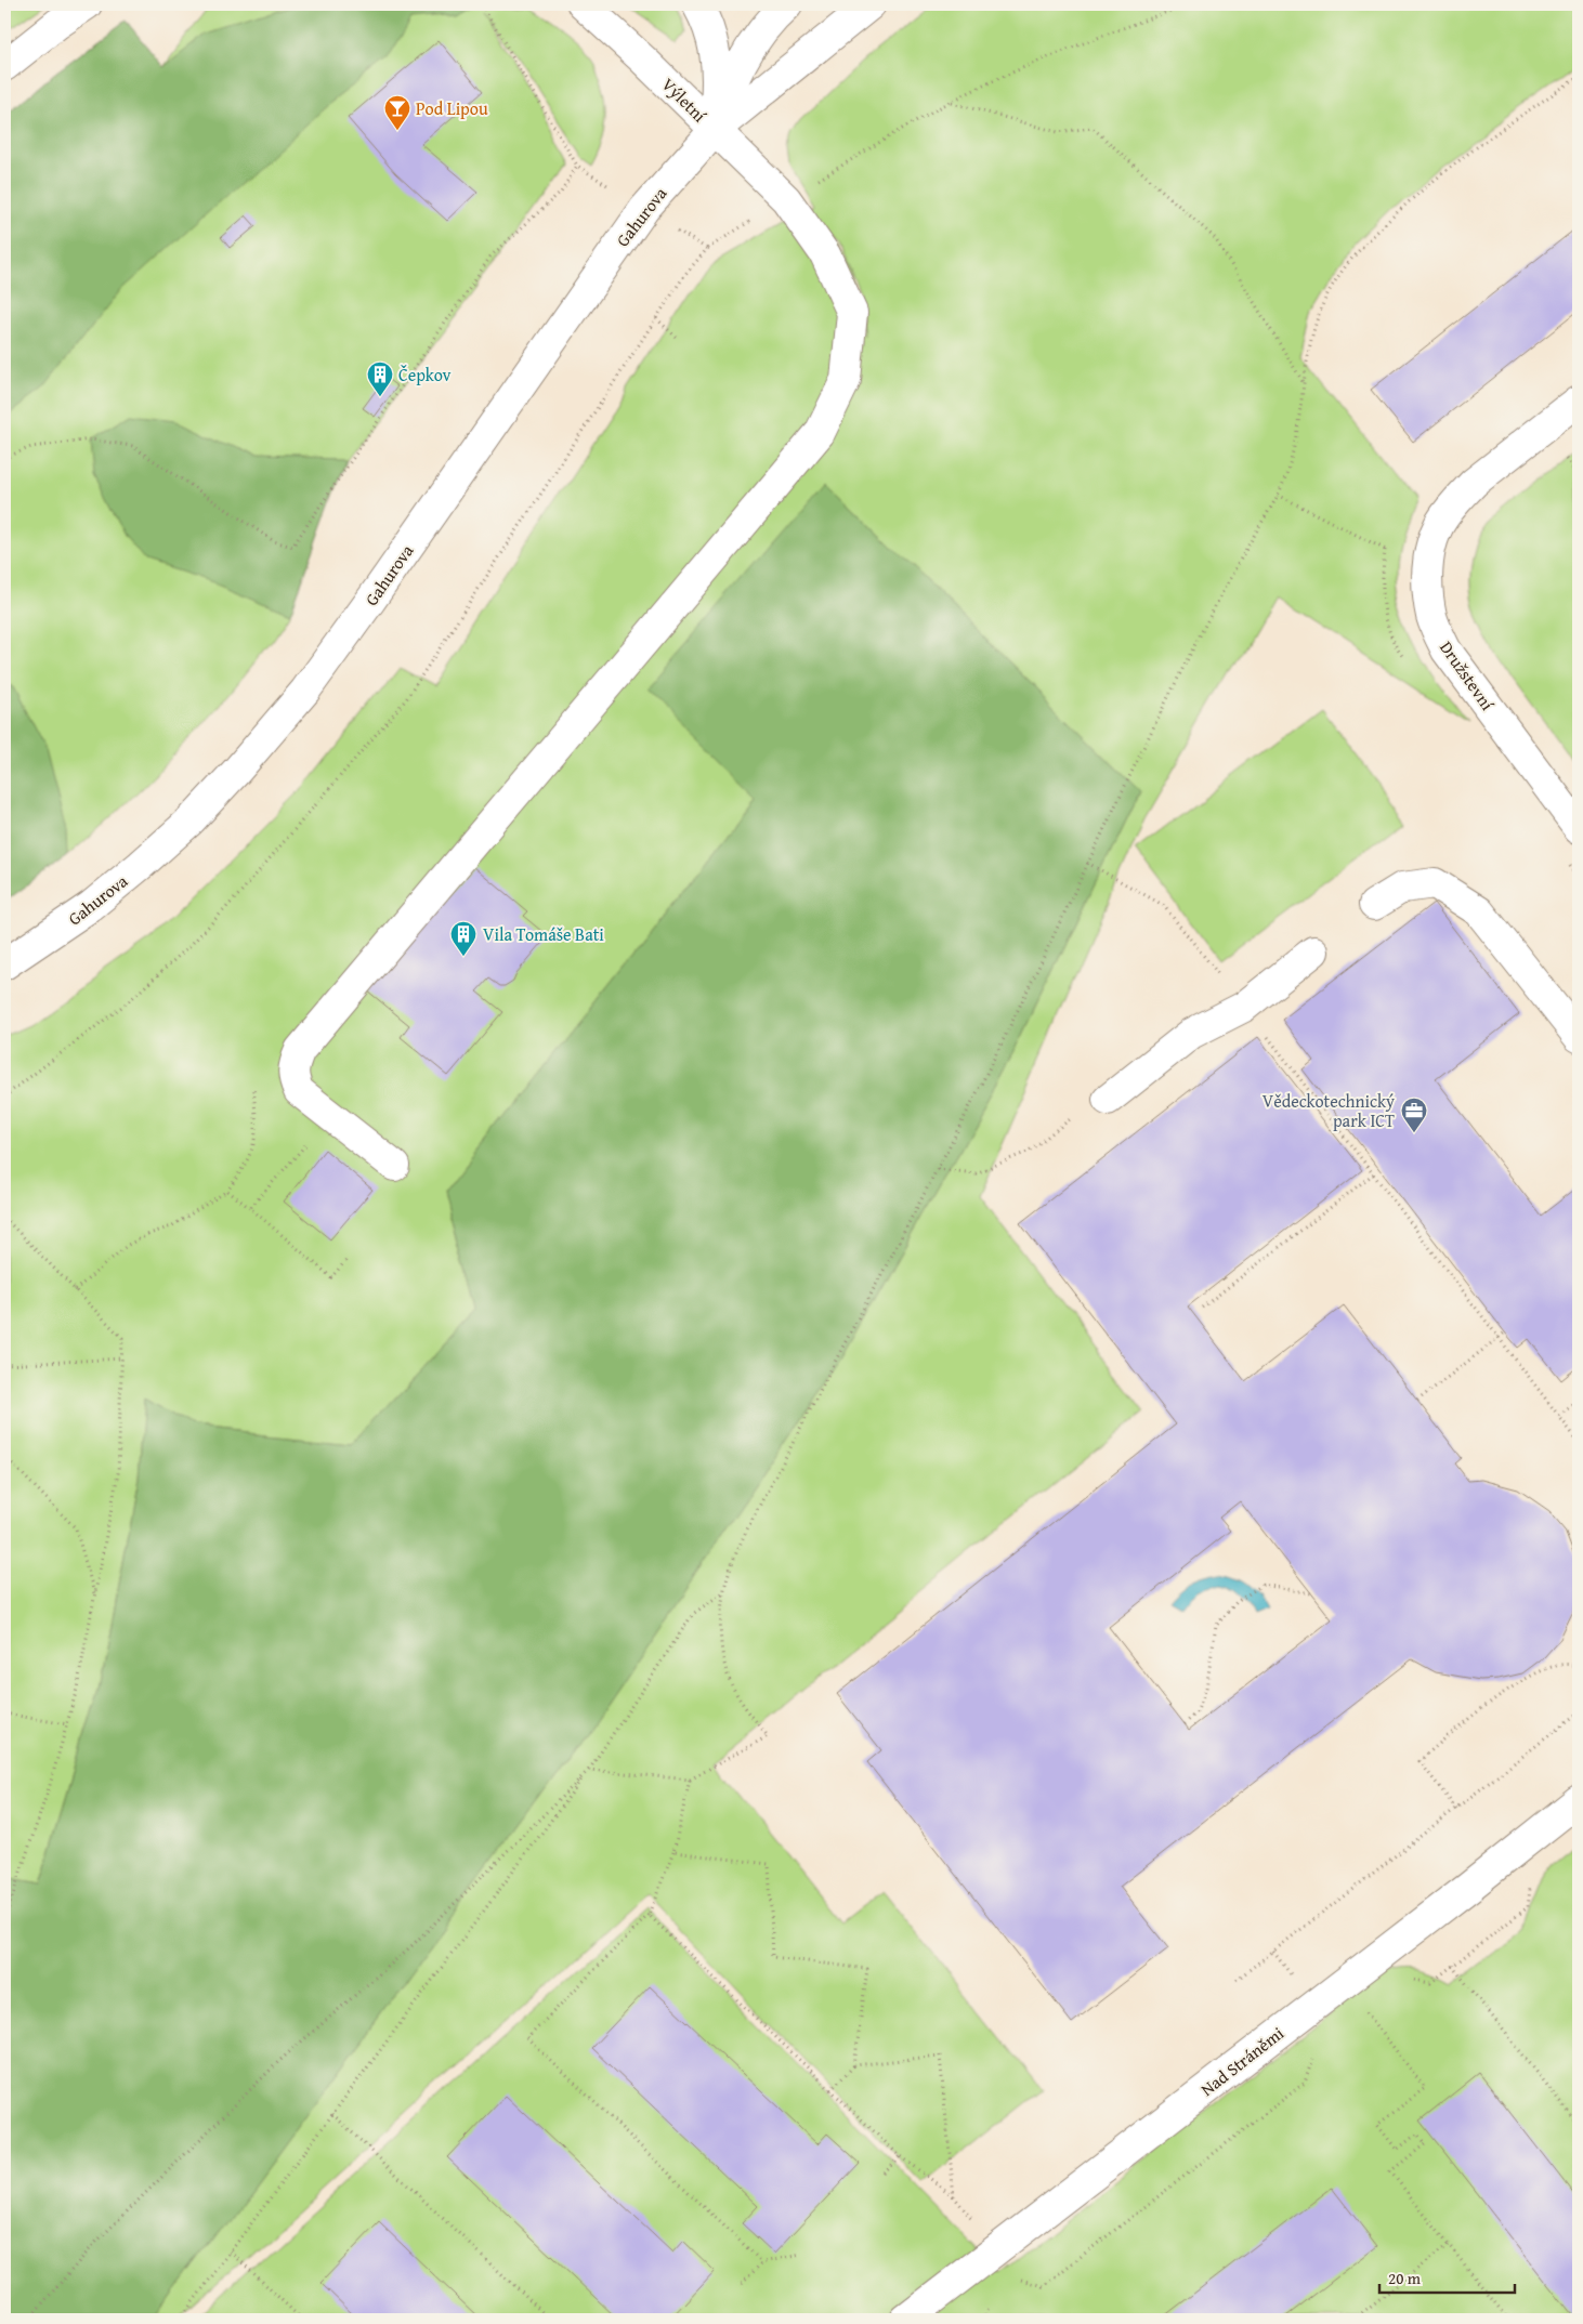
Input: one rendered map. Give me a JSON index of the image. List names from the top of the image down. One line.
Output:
{"streets":{"street":["Výletní","Gahurova","Družstevní","Nad Stráněmi"]},"crossings":[["Výletní","Gahurova"]],"places":{"bar":["Pod Lipou"],"building":["Čepkov","Vila Tomáše Bati"],"office":["Vědeckotechnický park ICT"]},"scale_bar":"20 m"}
